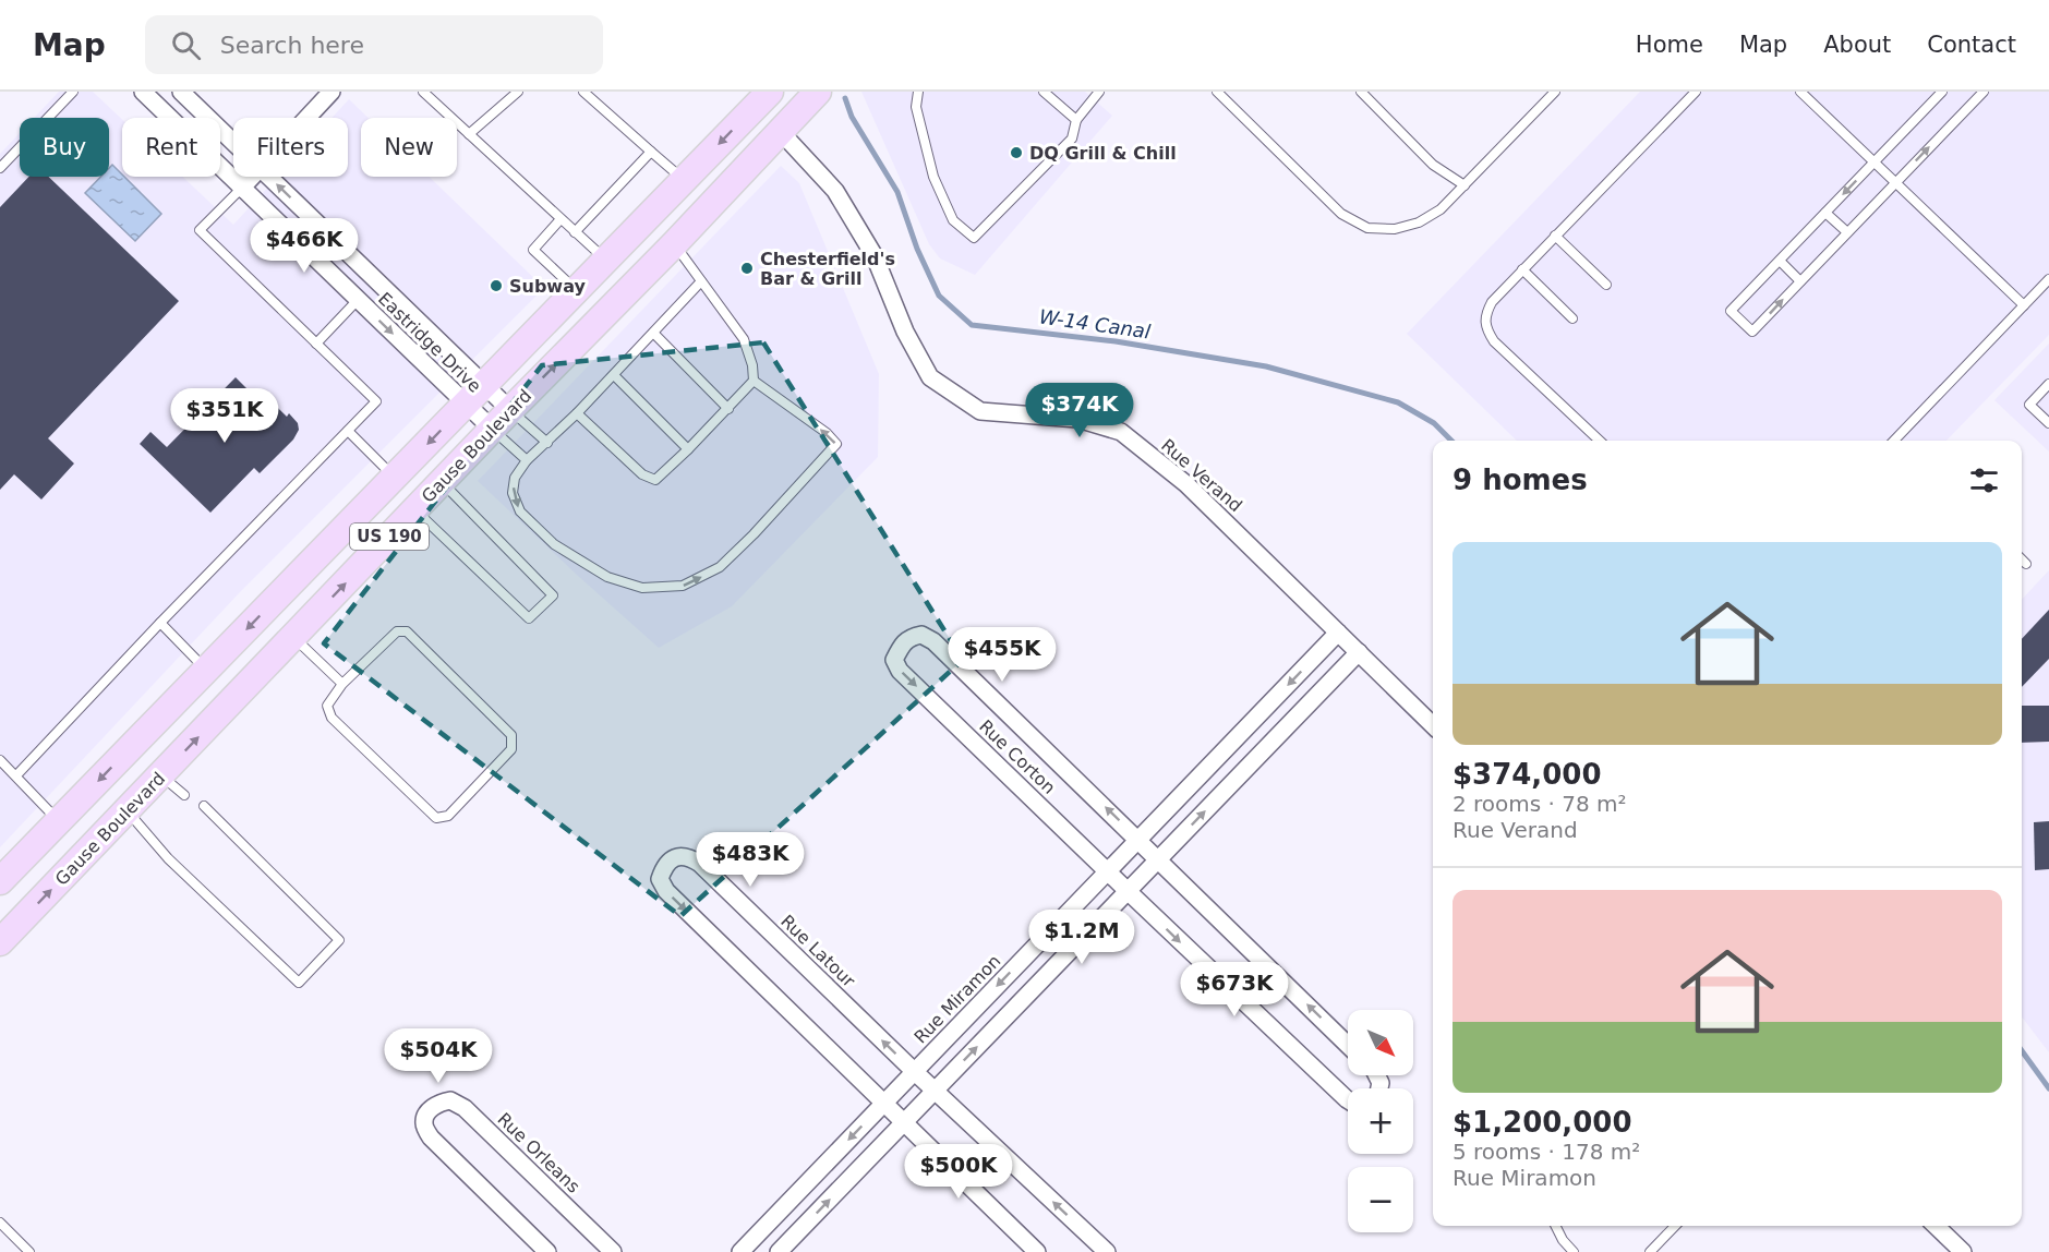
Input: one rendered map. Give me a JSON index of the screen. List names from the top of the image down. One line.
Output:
{"streets":{"main road":["Gause Boulevard","US 190"],"street":["Eastridge Drive","Rue Verand","Rue Corton","Rue Latour","Rue Miramon","Rue Orleans"]},"crossings":[["Eastridge Drive","Gause Boulevard"],["Gause Boulevard","Rue Verand"],["Rue Verand","Rue Miramon"],["Rue Corton","Rue Miramon"],["Rue Latour","Rue Miramon"]],"water":["W-14 Canal"],"places":["DQ Grill & Chill","Chesterfield's Bar & Grill","Subway"],"north":"bottom right","page":{"header":"Map","search":"Search here","nav":["Home","Map","About","Contact"],"chip":["Buy","Rent","Filters","New"],"price":["$466K","$374K","$351K","$455K","$483K","$1.2M","$673K","$504K","$500K"],"heading":"9 homes","list":[{"name":"$374,000","note":"2 rooms · 78 m² · Rue Verand"},{"name":"$1,200,000","note":"5 rooms · 178 m² · Rue Miramon"}],"map_buttons":["+","−"]}}
